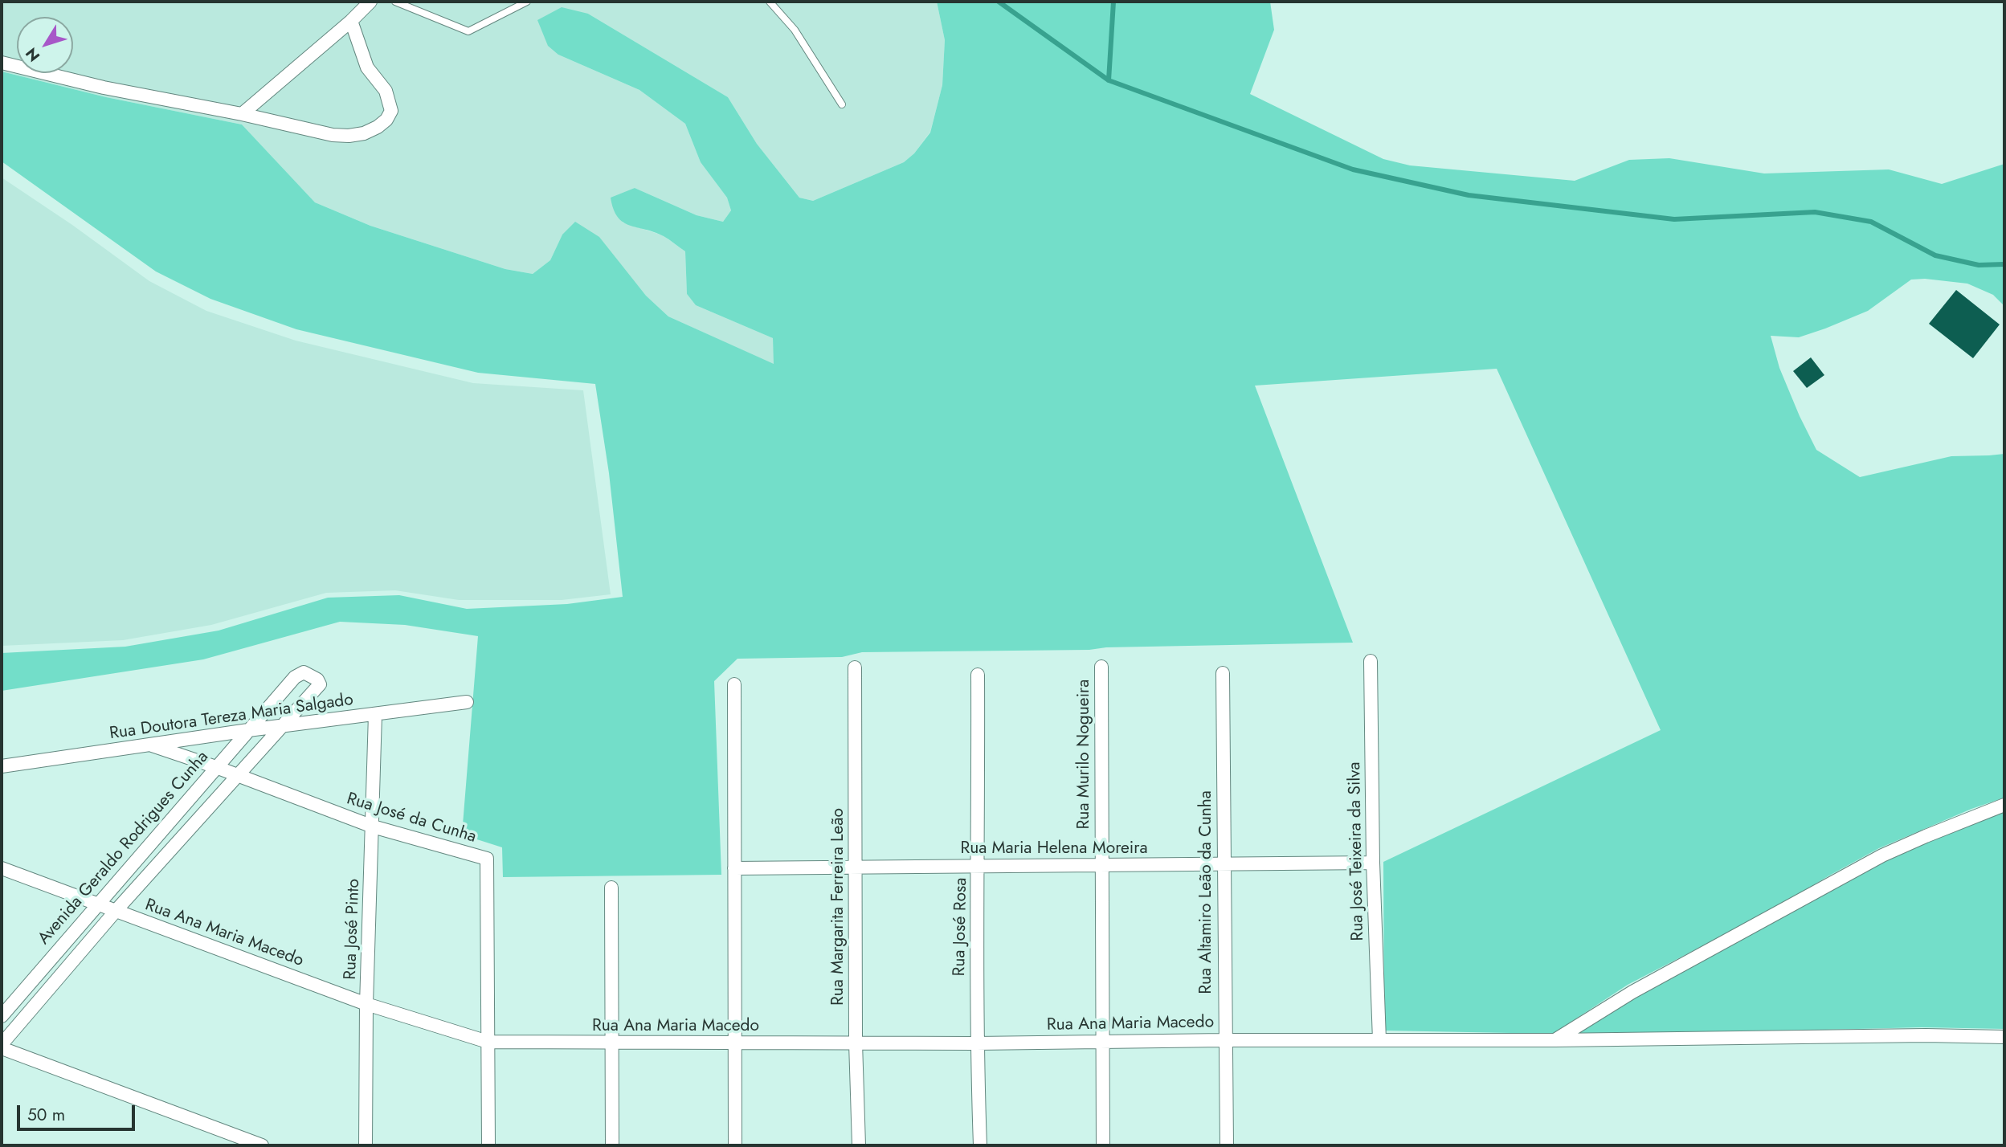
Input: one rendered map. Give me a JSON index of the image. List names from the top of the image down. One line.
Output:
{"streets":{"street":["Rua Doutora Tereza Maria Salgado","Rua Murilo Nogueira","Rua José da Cunha","Avenida Geraldo Rodrigues Cunha","Rua Maria Helena Moreira","Rua José Teixeira da Silva","Rua Altamiro Leão da Cunha","Rua Margarita Ferreira Leão","Rua José Rosa","Rua José Pinto","Rua Ana Maria Macedo"]},"crossings":[["Rua Doutora Tereza Maria Salgado","Rua José da Cunha"],["Rua Doutora Tereza Maria Salgado","Avenida Geraldo Rodrigues Cunha"],["Rua Doutora Tereza Maria Salgado","Rua José Pinto"],["Rua Murilo Nogueira","Rua Maria Helena Moreira"],["Rua Murilo Nogueira","Rua Ana Maria Macedo"],["Rua José da Cunha","Avenida Geraldo Rodrigues Cunha"],["Rua José da Cunha","Rua José Pinto"],["Rua José da Cunha","Rua Ana Maria Macedo"],["Avenida Geraldo Rodrigues Cunha","Rua Ana Maria Macedo"],["Rua Maria Helena Moreira","Rua José Teixeira da Silva"],["Rua Maria Helena Moreira","Rua Altamiro Leão da Cunha"],["Rua Maria Helena Moreira","Rua Margarita Ferreira Leão"],["Rua Maria Helena Moreira","Rua José Rosa"],["Rua José Teixeira da Silva","Rua Ana Maria Macedo"],["Rua Altamiro Leão da Cunha","Rua Ana Maria Macedo"],["Rua Margarita Ferreira Leão","Rua Ana Maria Macedo"],["Rua José Rosa","Rua Ana Maria Macedo"],["Rua José Pinto","Rua Ana Maria Macedo"]],"scale_bar":"50 m","north":"bottom left"}
